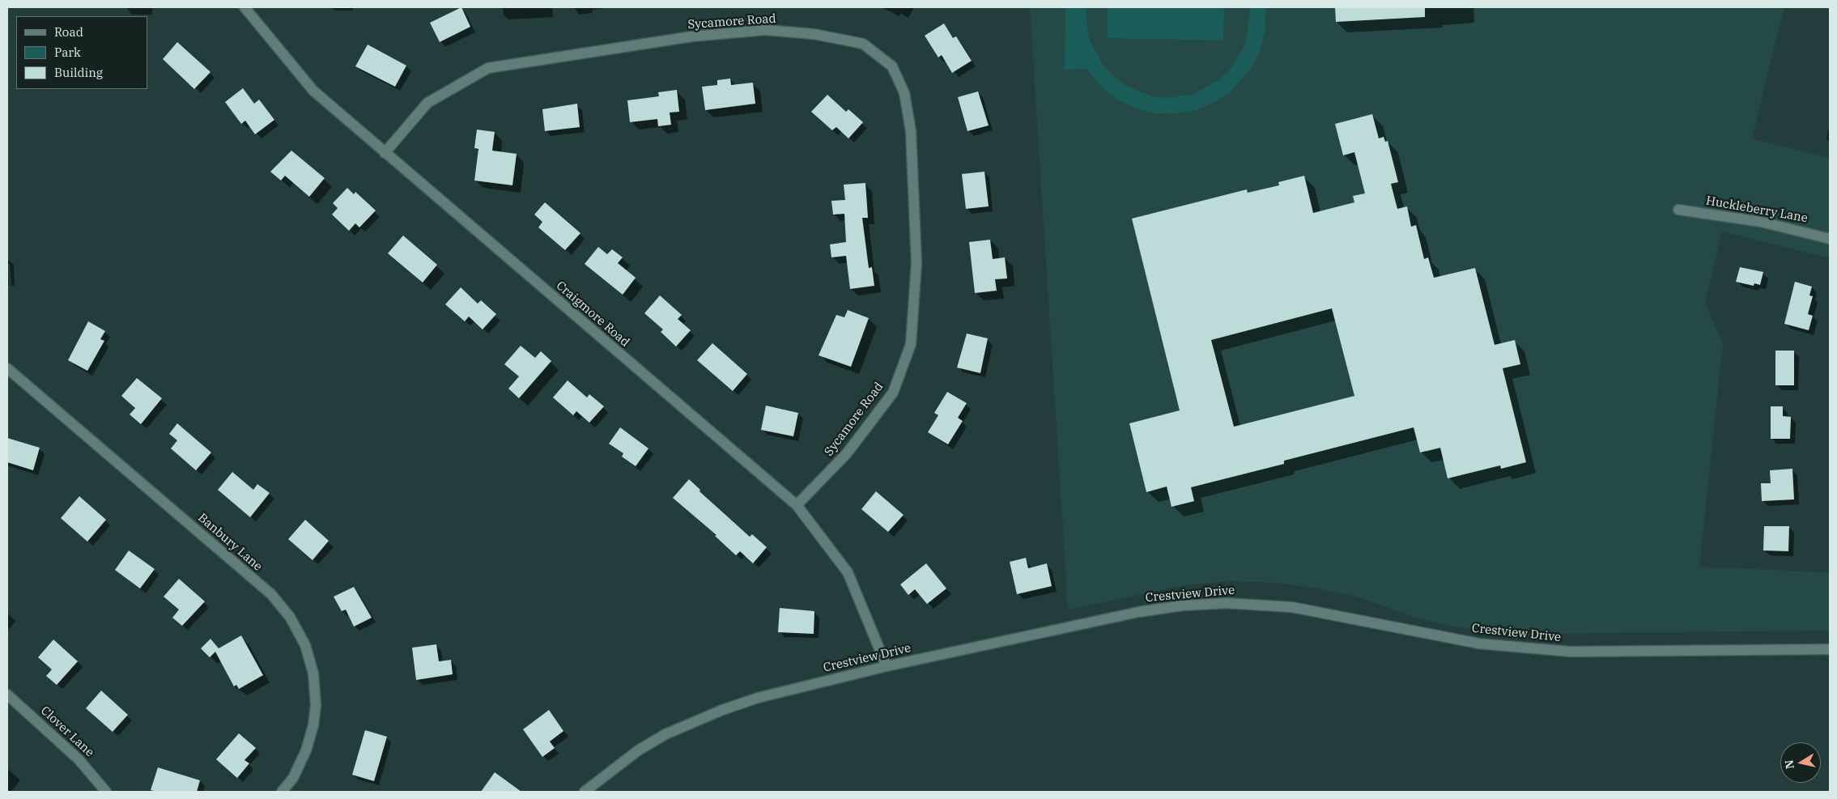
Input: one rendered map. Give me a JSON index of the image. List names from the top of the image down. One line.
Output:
{"streets":{"street":["Sycamore Road","Huckleberry Lane","Craigmore Road","Banbury Lane","Crestview Drive","Clover Lane"]},"crossings":[["Sycamore Road","Craigmore Road"],["Craigmore Road","Crestview Drive"]],"legend":["Road","Park","Building"],"north":"left"}
